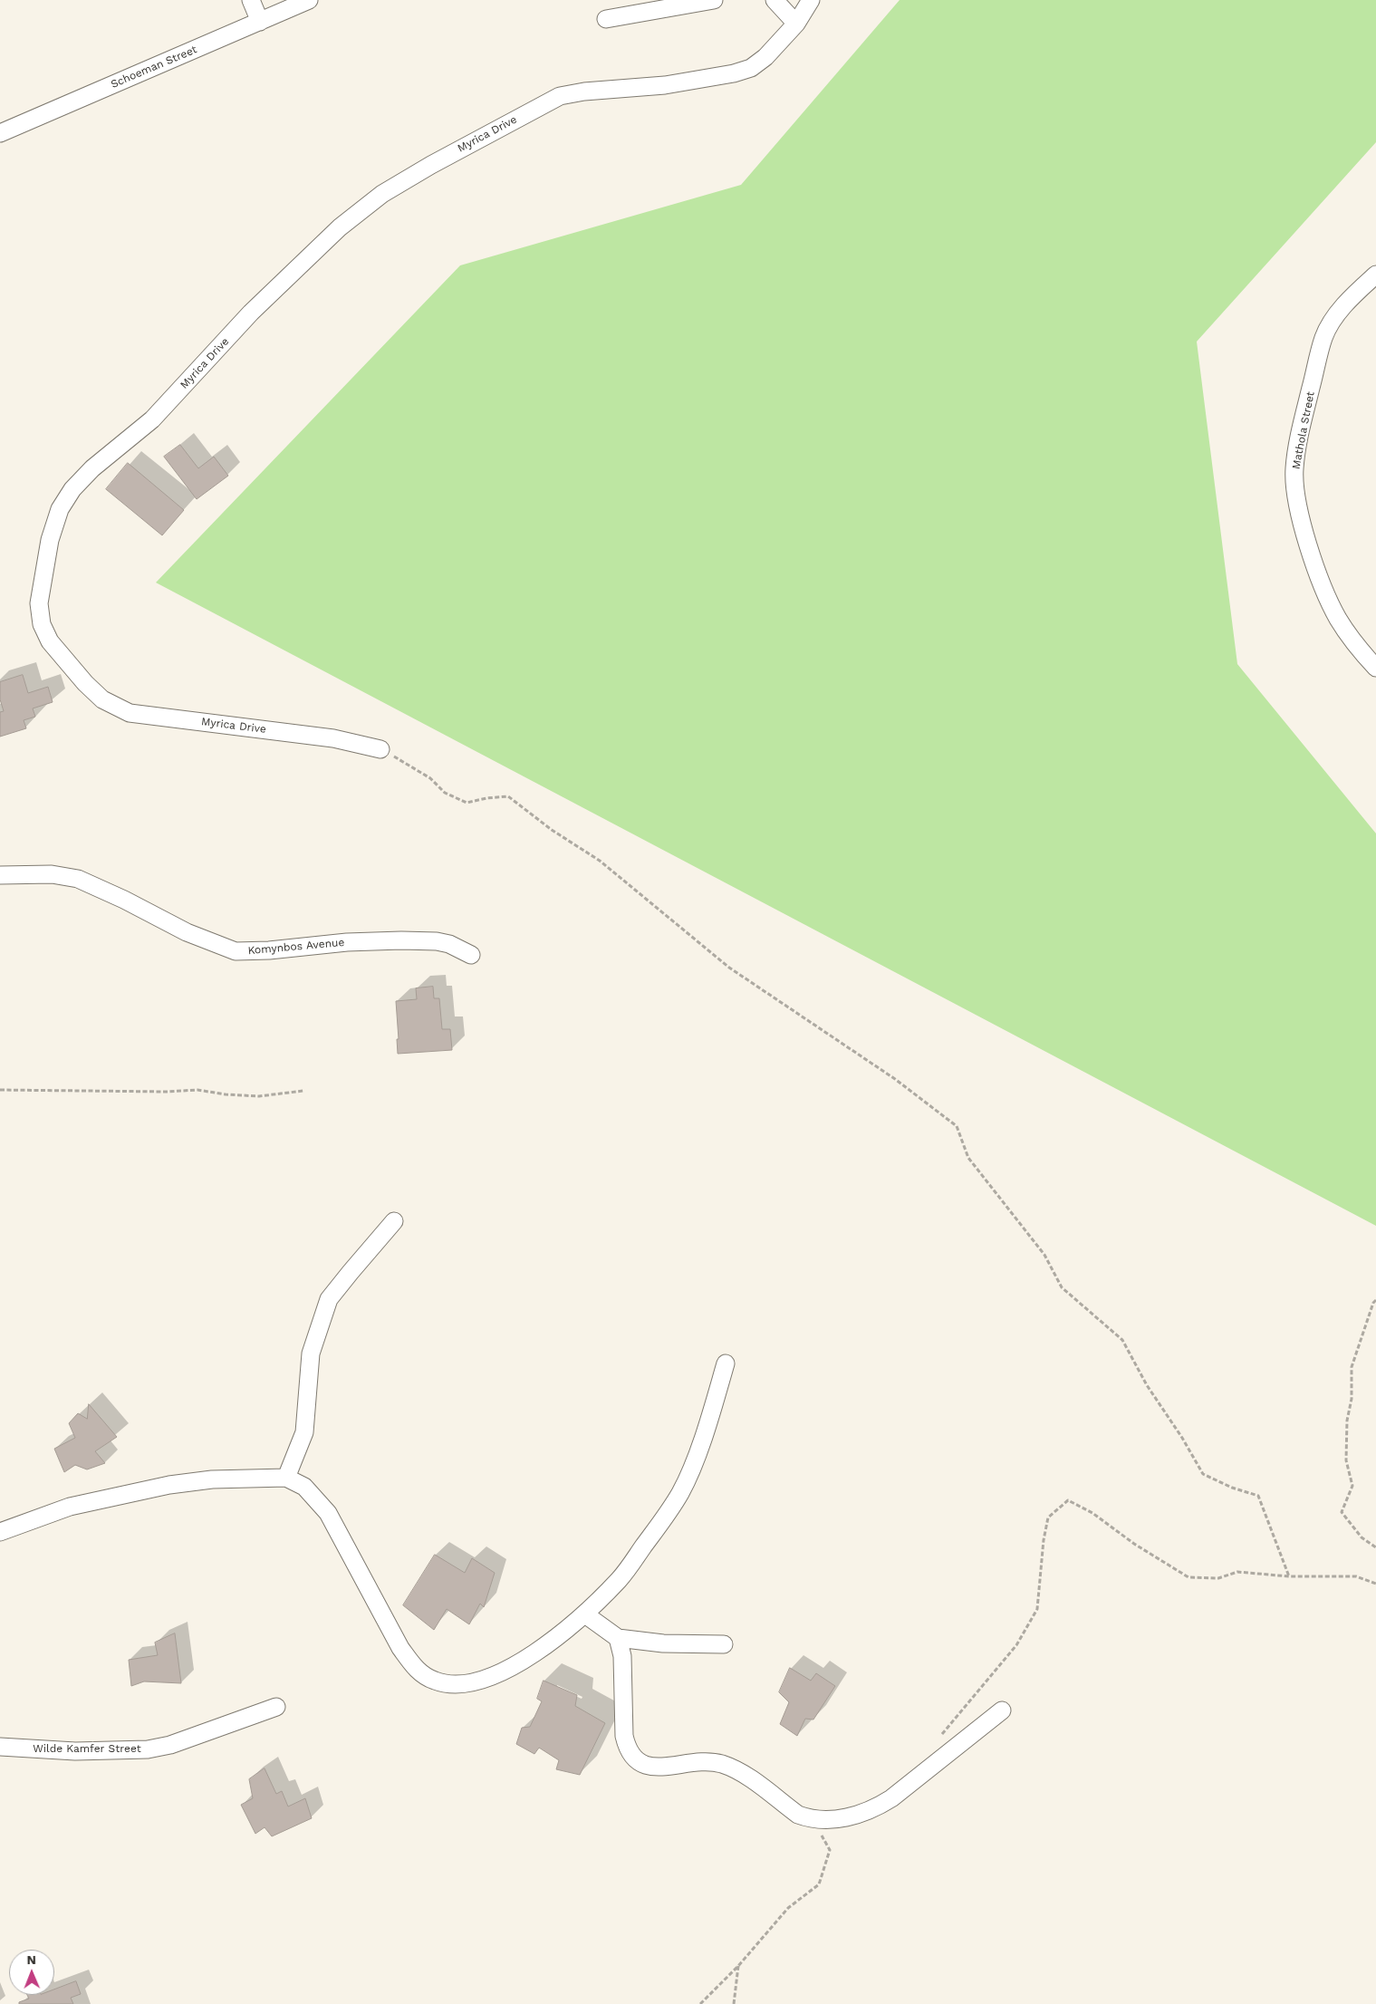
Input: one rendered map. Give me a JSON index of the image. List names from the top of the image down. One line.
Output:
{"streets":{"street":["Schoeman Street","Myrica Drive","Mathola Street","Komynbos Avenue","Wilde Kamfer Street"]},"north":"top"}
